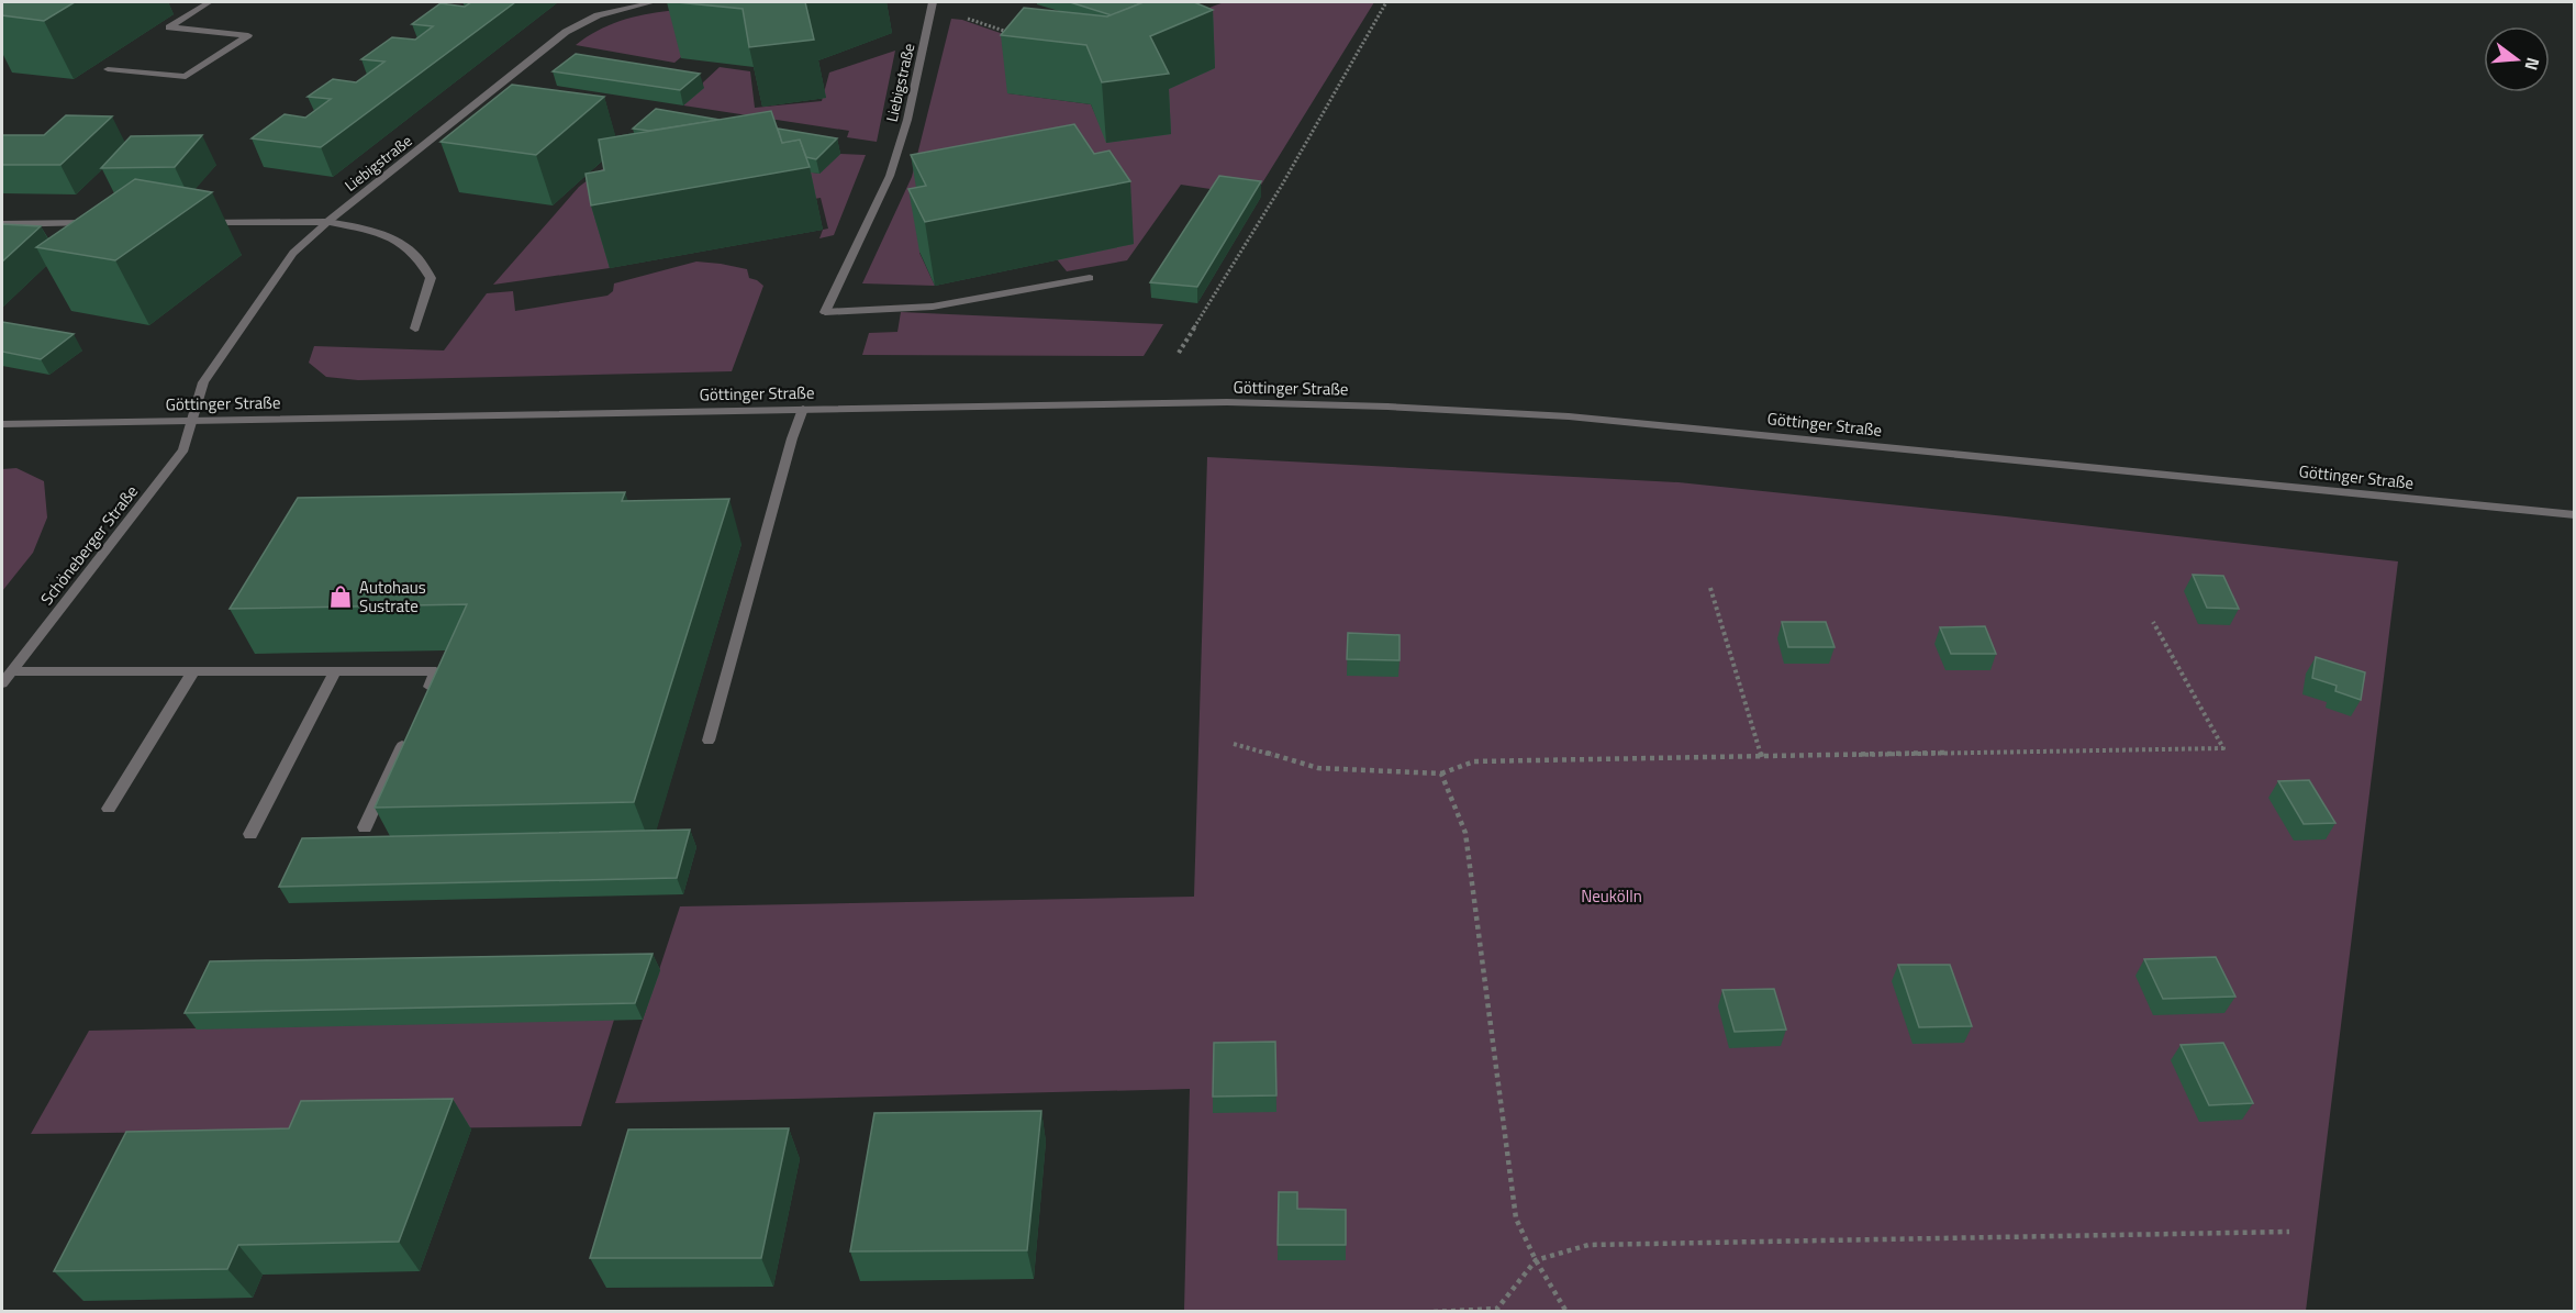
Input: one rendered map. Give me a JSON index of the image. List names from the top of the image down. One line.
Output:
{"streets":{"street":["Liebigstraße","Göttinger Straße","Schöneberger Straße"]},"crossings":[["Liebigstraße","Göttinger Straße"],["Liebigstraße","Schöneberger Straße"],["Göttinger Straße","Schöneberger Straße"]],"parks":["Neukölln"],"places":{"shop":["Autohaus Sustrate"]},"north":"right"}
